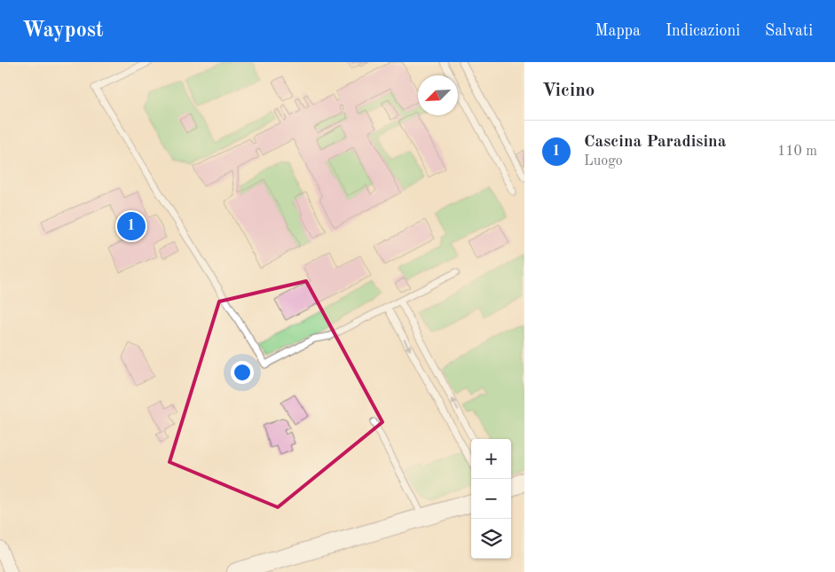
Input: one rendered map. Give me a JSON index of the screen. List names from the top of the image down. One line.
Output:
{"north":"bottom left","page":{"header":"Waypost","nav":["Mappa","Indicazioni","Salvati"],"heading":"Vicino","list":[{"mark":"1","name":"Cascina Paradisina","note":"Luogo","value":"110 m"}],"pins":"1","map_buttons":["+","−"]}}
